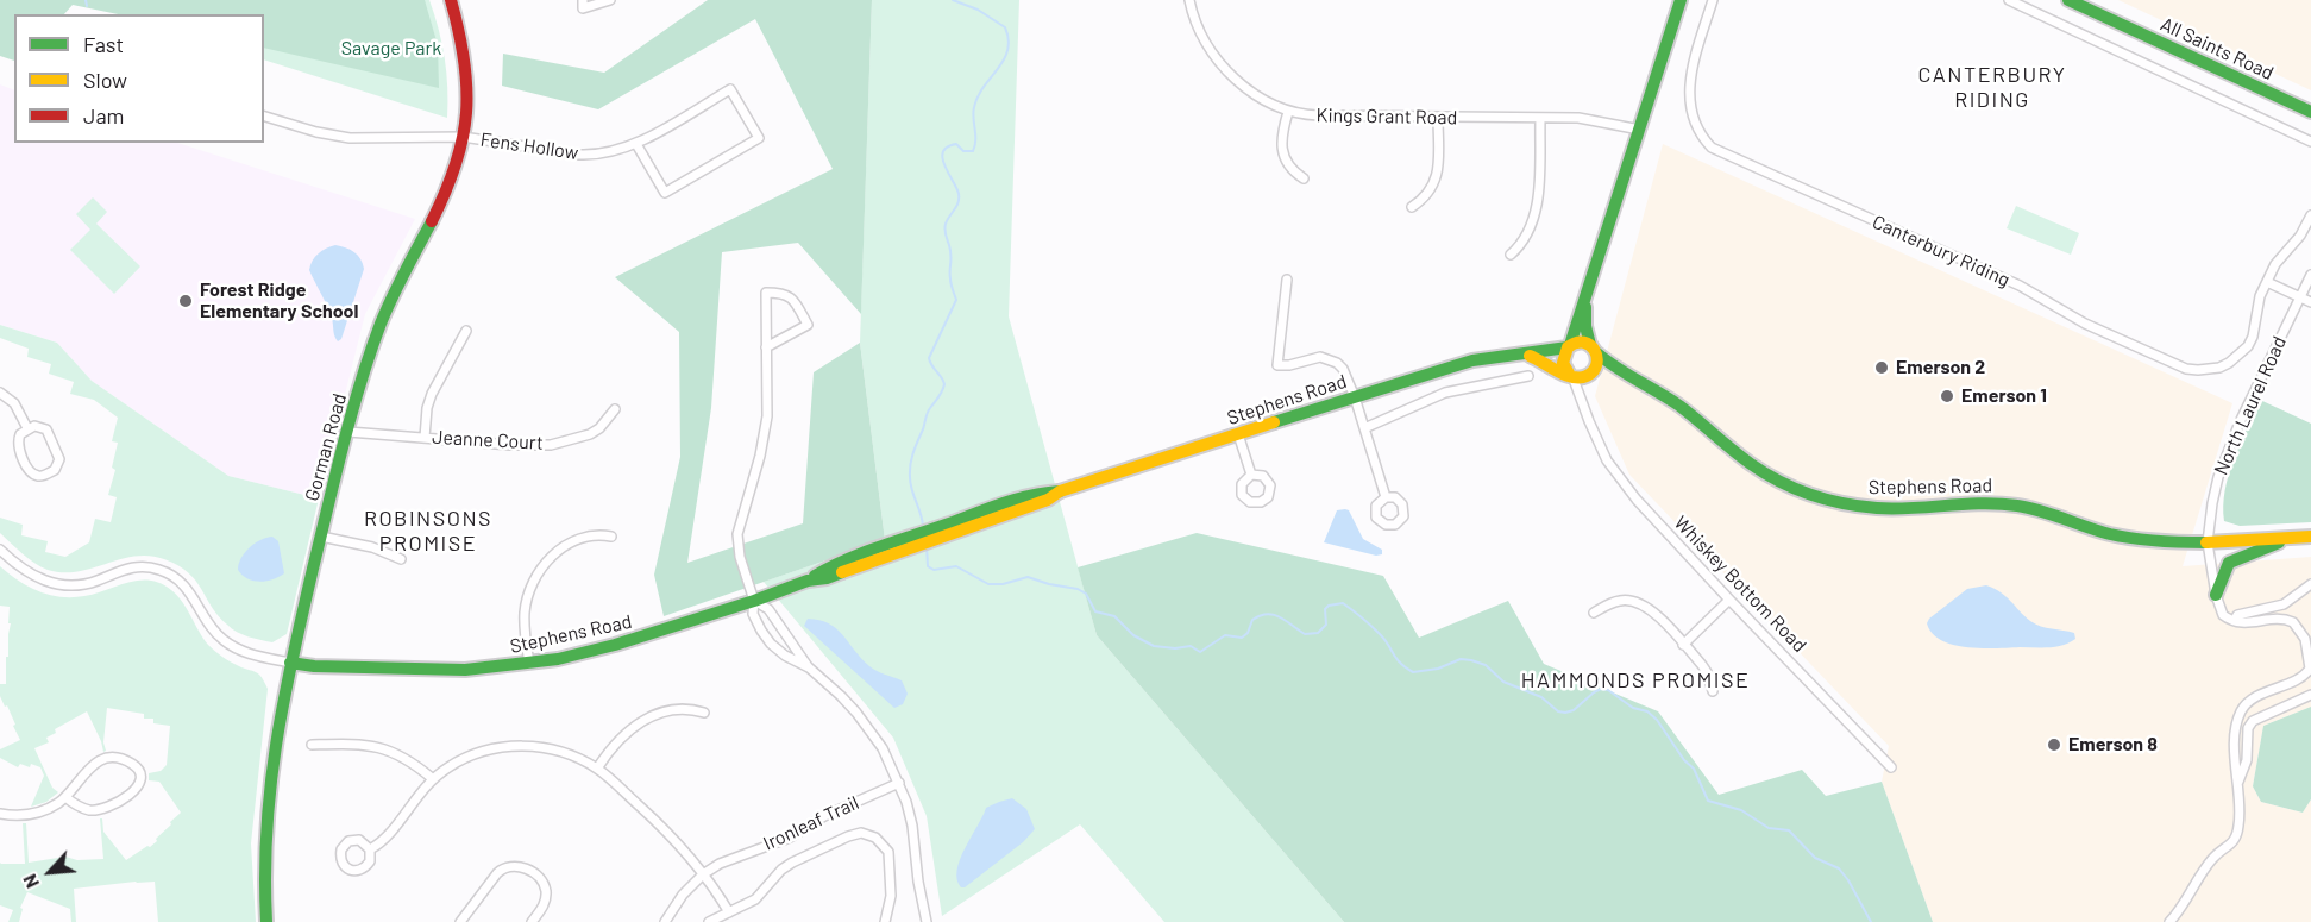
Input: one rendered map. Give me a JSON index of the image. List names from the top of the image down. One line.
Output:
{"streets":{"street":["All Saints Road","Kings Grant Road","Fens Hollow","Canterbury Riding","Stephens Road","North Laurel Road","Jeanne Court","Gorman Road","Whiskey Bottom Road","Ironleaf Trail"]},"crossings":[["Fens Hollow","Gorman Road"],["Stephens Road","North Laurel Road"],["Stephens Road","Gorman Road"],["Stephens Road","Whiskey Bottom Road"],["Jeanne Court","Gorman Road"]],"districts":["CANTERBURY RIDING","ROBINSONS PROMISE","HAMMONDS PROMISE"],"parks":["Savage Park"],"places":["Forest Ridge Elementary School","Emerson 2","Emerson 1","Emerson 8"],"legend":["Fast","Slow","Jam"],"north":"bottom left"}
